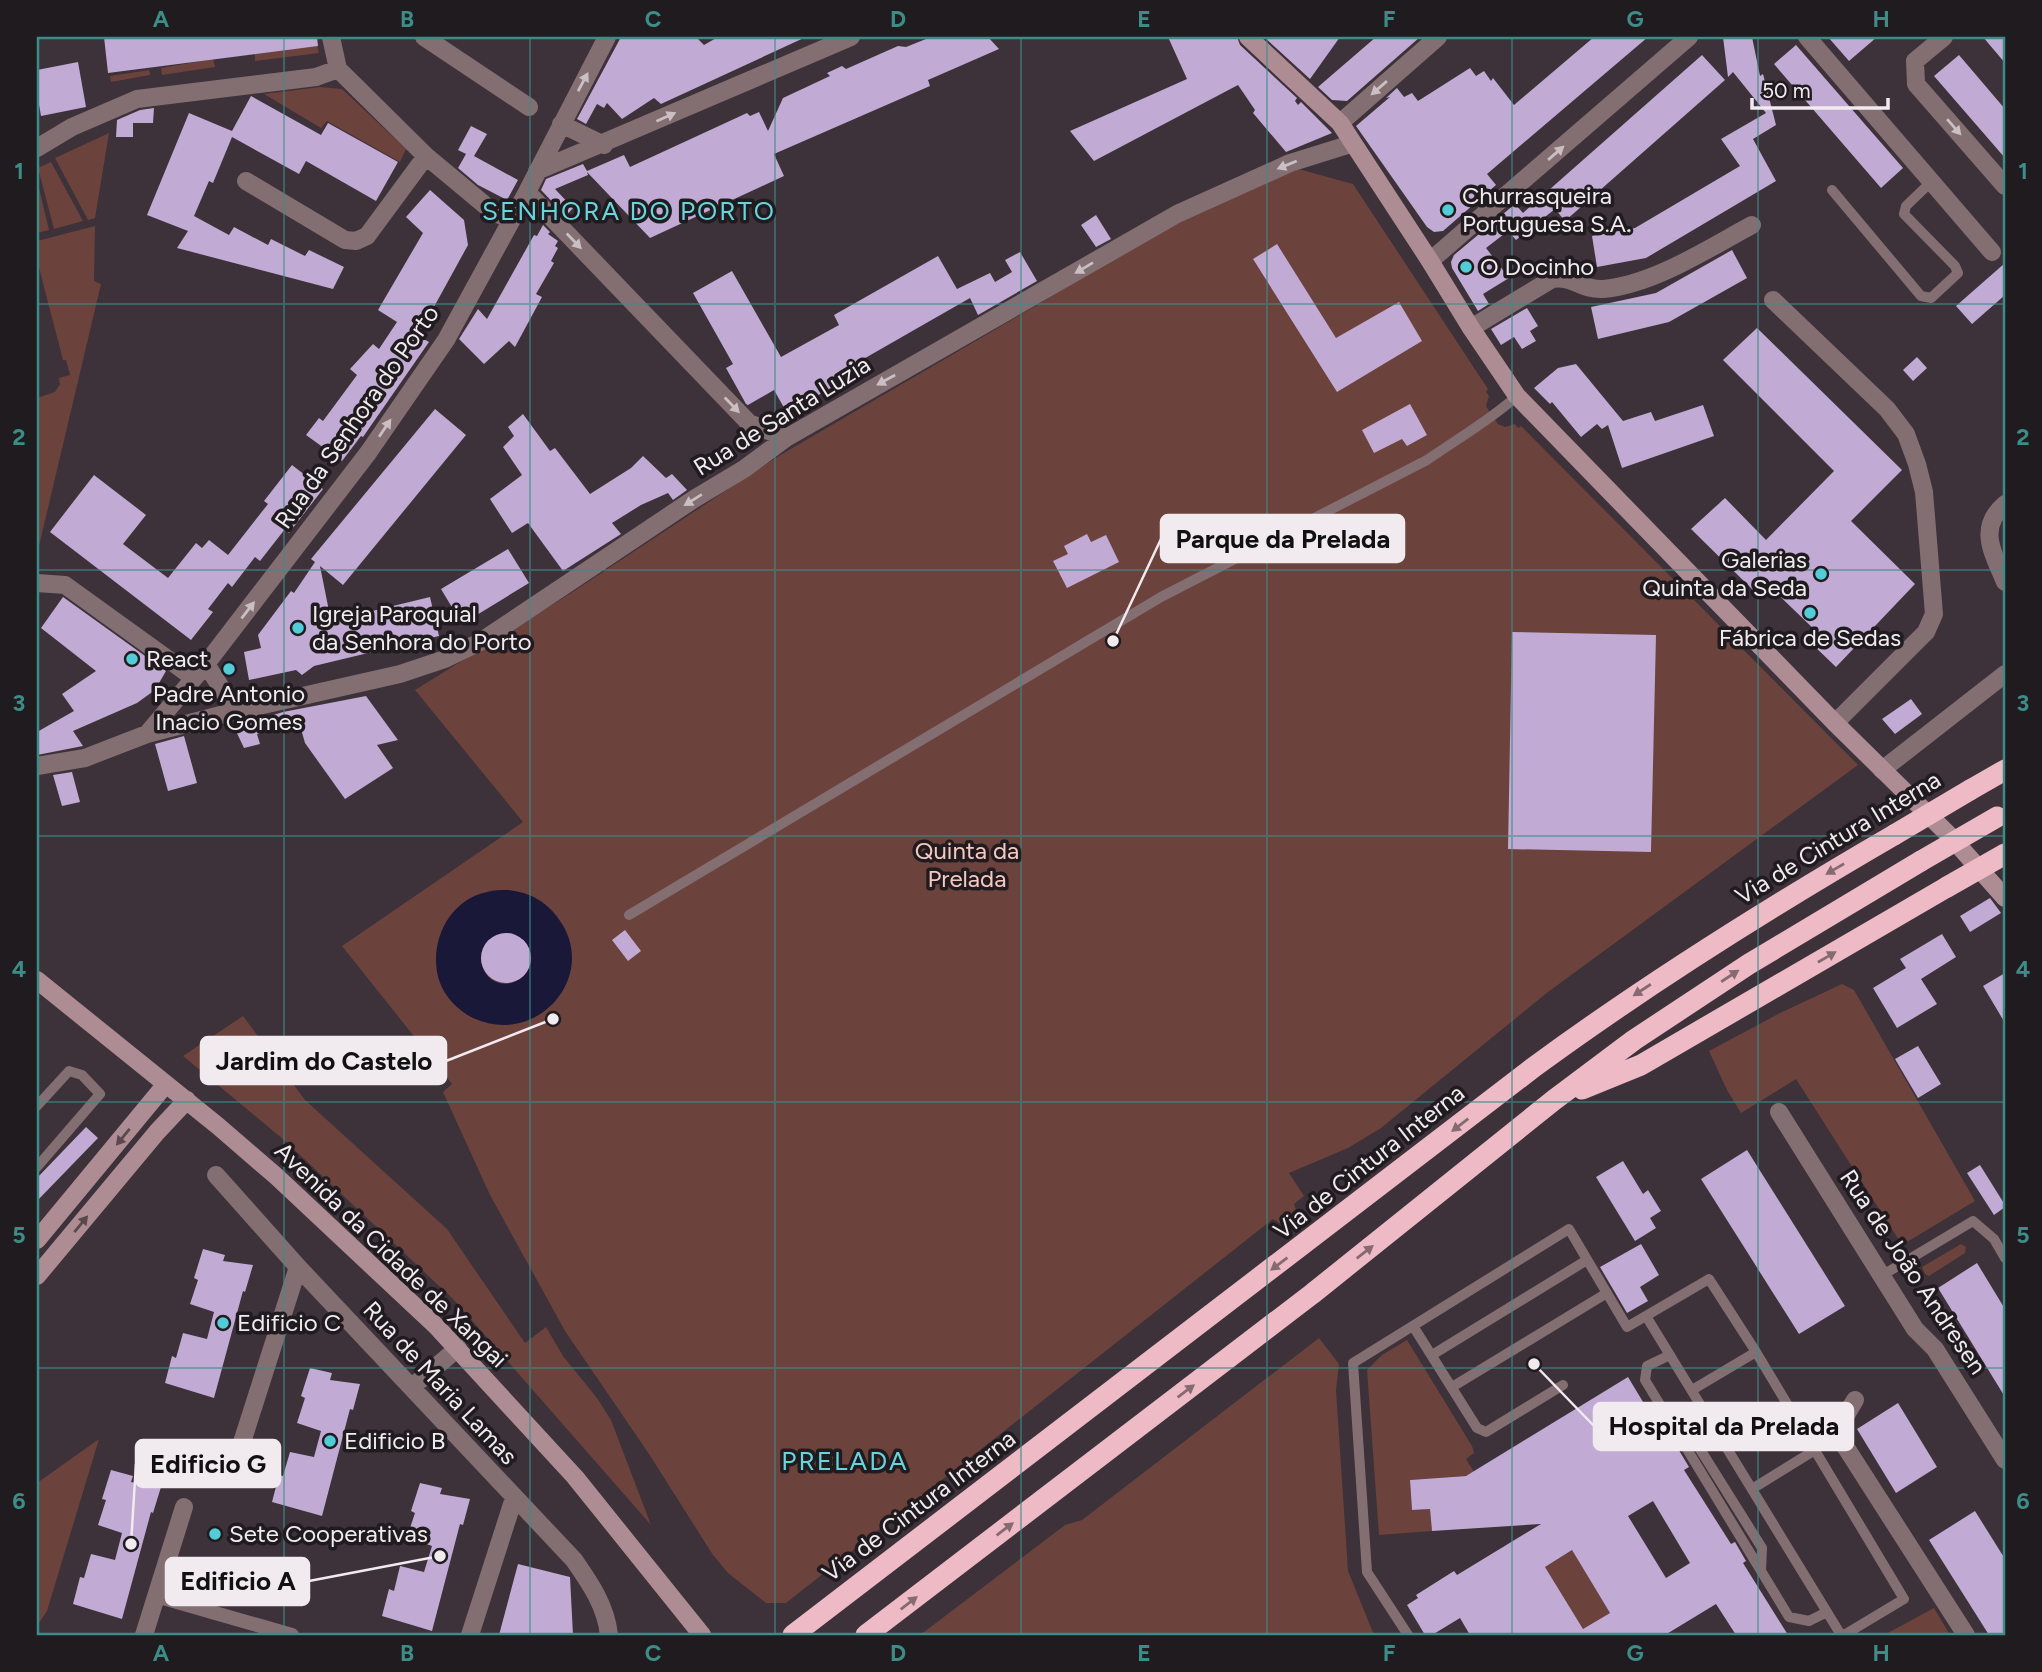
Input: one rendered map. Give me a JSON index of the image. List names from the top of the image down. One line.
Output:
{"streets":{"highway":["Via de Cintura Interna"],"main road":["Avenida da Cidade de Xangai"],"street":["Rua de Santa Luzia","Rua da Senhora do Porto","Rua de João Andresen","Rua de Maria Lamas"]},"crossings":[["Rua de Santa Luzia","Rua da Senhora do Porto"]],"one_way":["Rua de Santa Luzia","Rua da Senhora do Porto"],"districts":["SENHORA DO PORTO","PRELADA"],"parks":["Quinta da Prelada"],"places":["Churrasqueira Portuguesa S.A.","O Docinho","Galerias Quinta da Seda","Fábrica de Sedas","Igreja Paroquial da Senhora do Porto","Parque da Prelada","React","Padre Antonio Inacio Gomes","Jardim do Castelo","Edificio C","Hospital da Prelada","Edificio B","Sete Cooperativas","Edificio G","Edificio A"],"scale_bar":"50 m","grid":{"columns":["A","B","C","D","E","F","G","H"],"rows":["1","2","3","4","5","6"]}}
